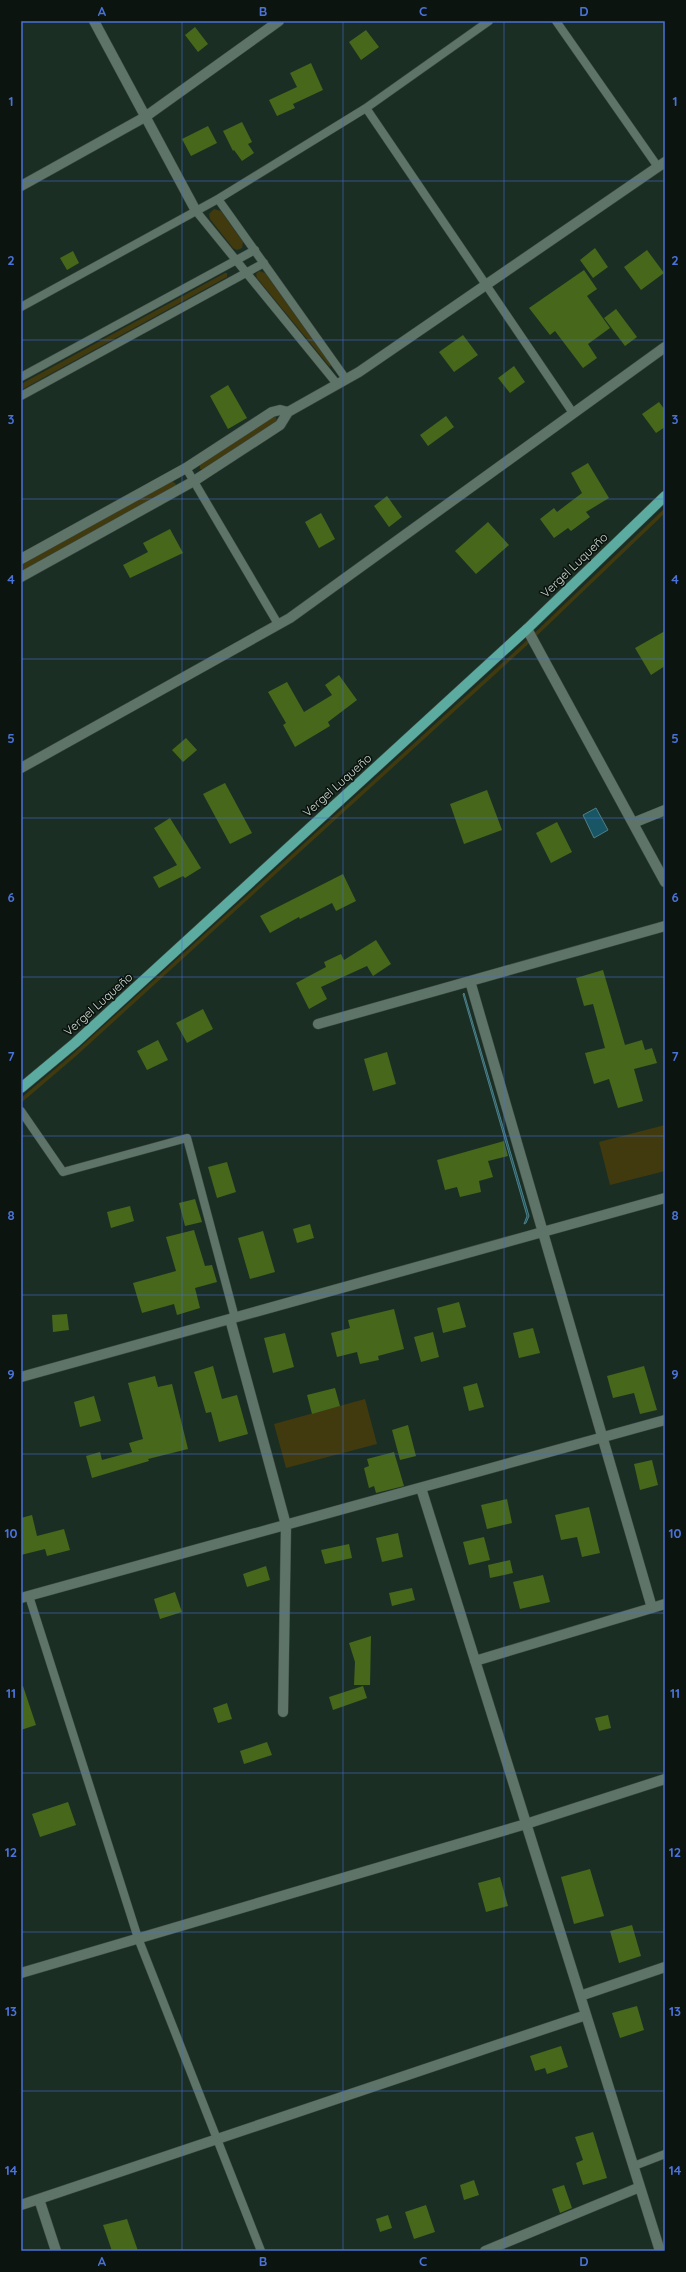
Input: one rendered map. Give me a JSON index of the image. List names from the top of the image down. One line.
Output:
{"streets":{"main road":["Vergel Luqueño"]},"grid":{"columns":["A","B","C","D"],"rows":["1","2","3","4","5","6","7","8","9","10","11","12","13","14"]}}
